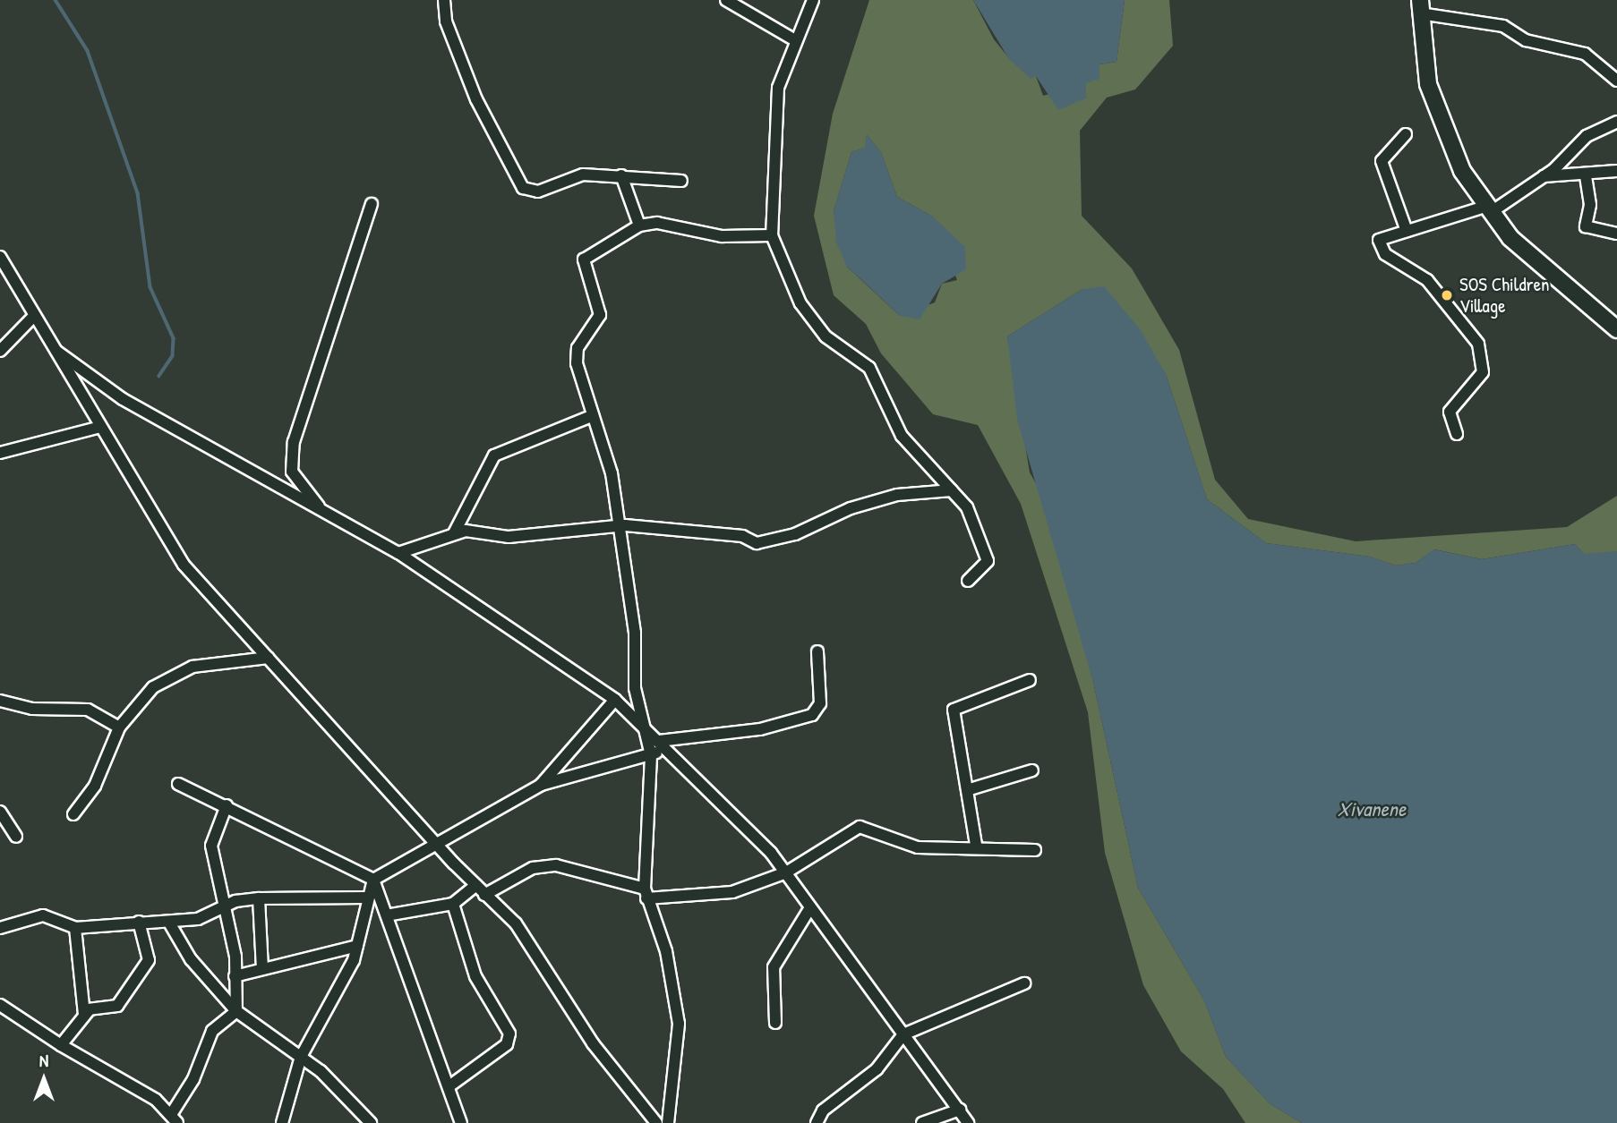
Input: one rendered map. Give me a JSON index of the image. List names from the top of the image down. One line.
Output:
{"water":["Xivanene"],"places":["SOS Children Village"],"north":"top"}
